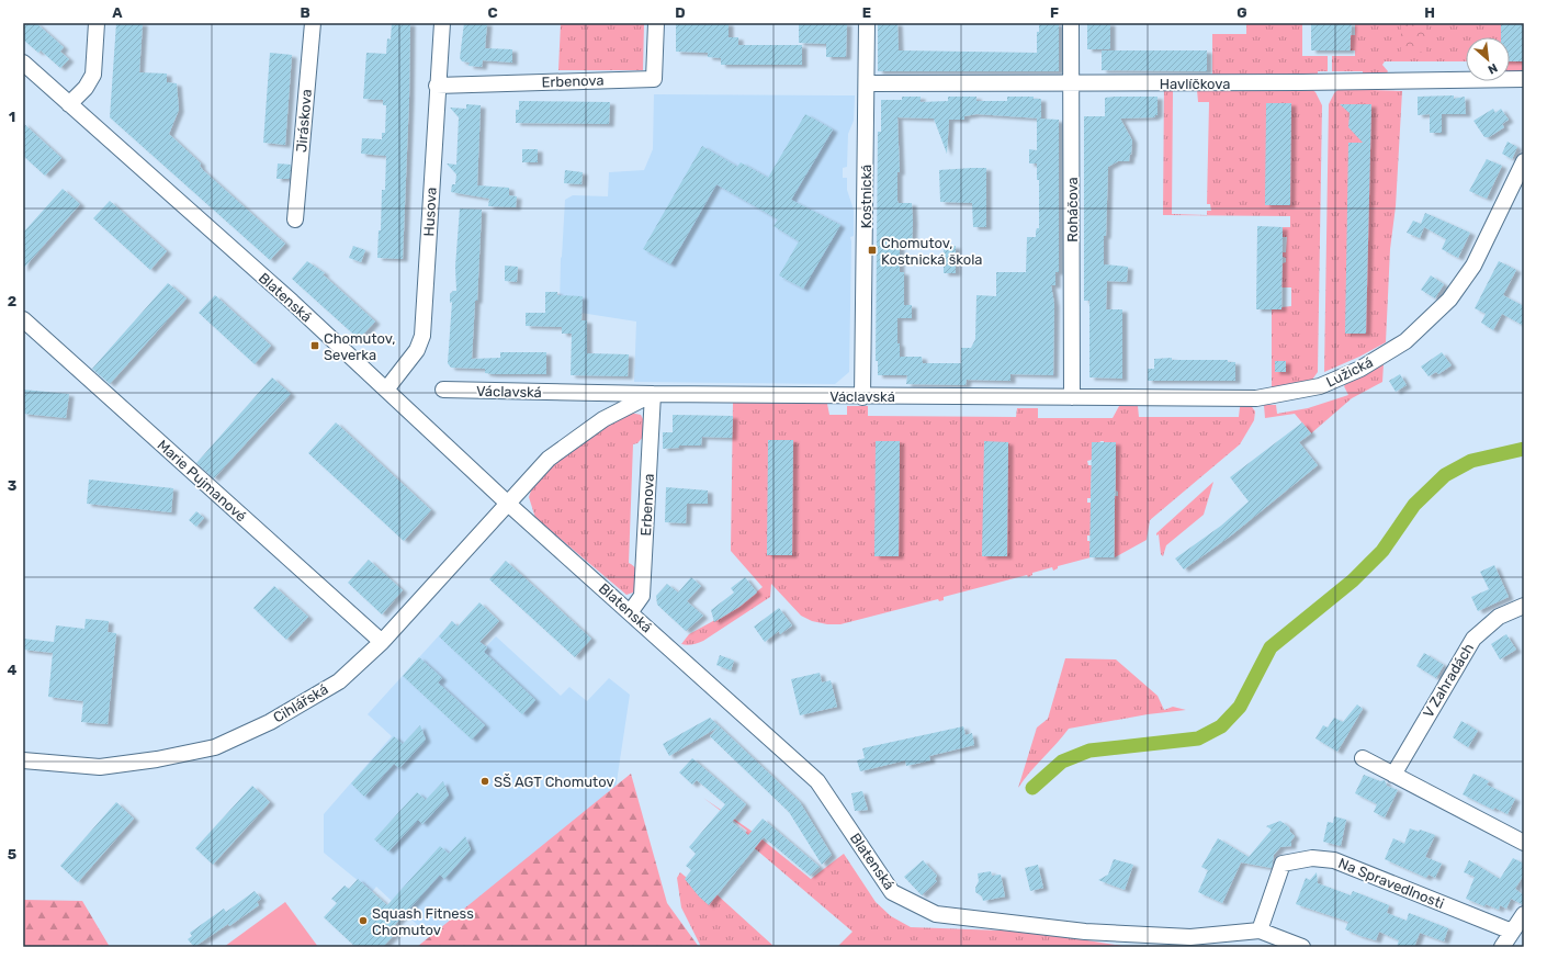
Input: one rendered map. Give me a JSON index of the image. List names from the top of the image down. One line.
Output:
{"streets":{"street":["Erbenova","Havlíčkova","Jiráskova","Kostnická","Roháčova","Husova","Blatenská","Lužická","Václavská","Marie Pujmanové","V Zahradách","Cihlářská","Na Spravedlnosti"]},"crossings":[["Erbenova","Husova"],["Erbenova","Blatenská"],["Erbenova","Václavská"],["Havlíčkova","Kostnická"],["Havlíčkova","Roháčova"],["Kostnická","Václavská"],["Roháčova","Lužická"],["Roháčova","Václavská"],["Husova","Blatenská"],["Blatenská","Václavská"],["Blatenská","Cihlářská"],["Blatenská","Na Spravedlnosti"],["Lužická","Václavská"],["Václavská","Cihlářská"],["Marie Pujmanové","Cihlářská"]],"places":{"transit":["Chomutov, Kostnická škola","Chomutov, Severka"],"other":["SŠ AGT Chomutov","Squash Fitness Chomutov"]},"north":"bottom right","grid":{"columns":["A","B","C","D","E","F","G","H"],"rows":["1","2","3","4","5"]}}
